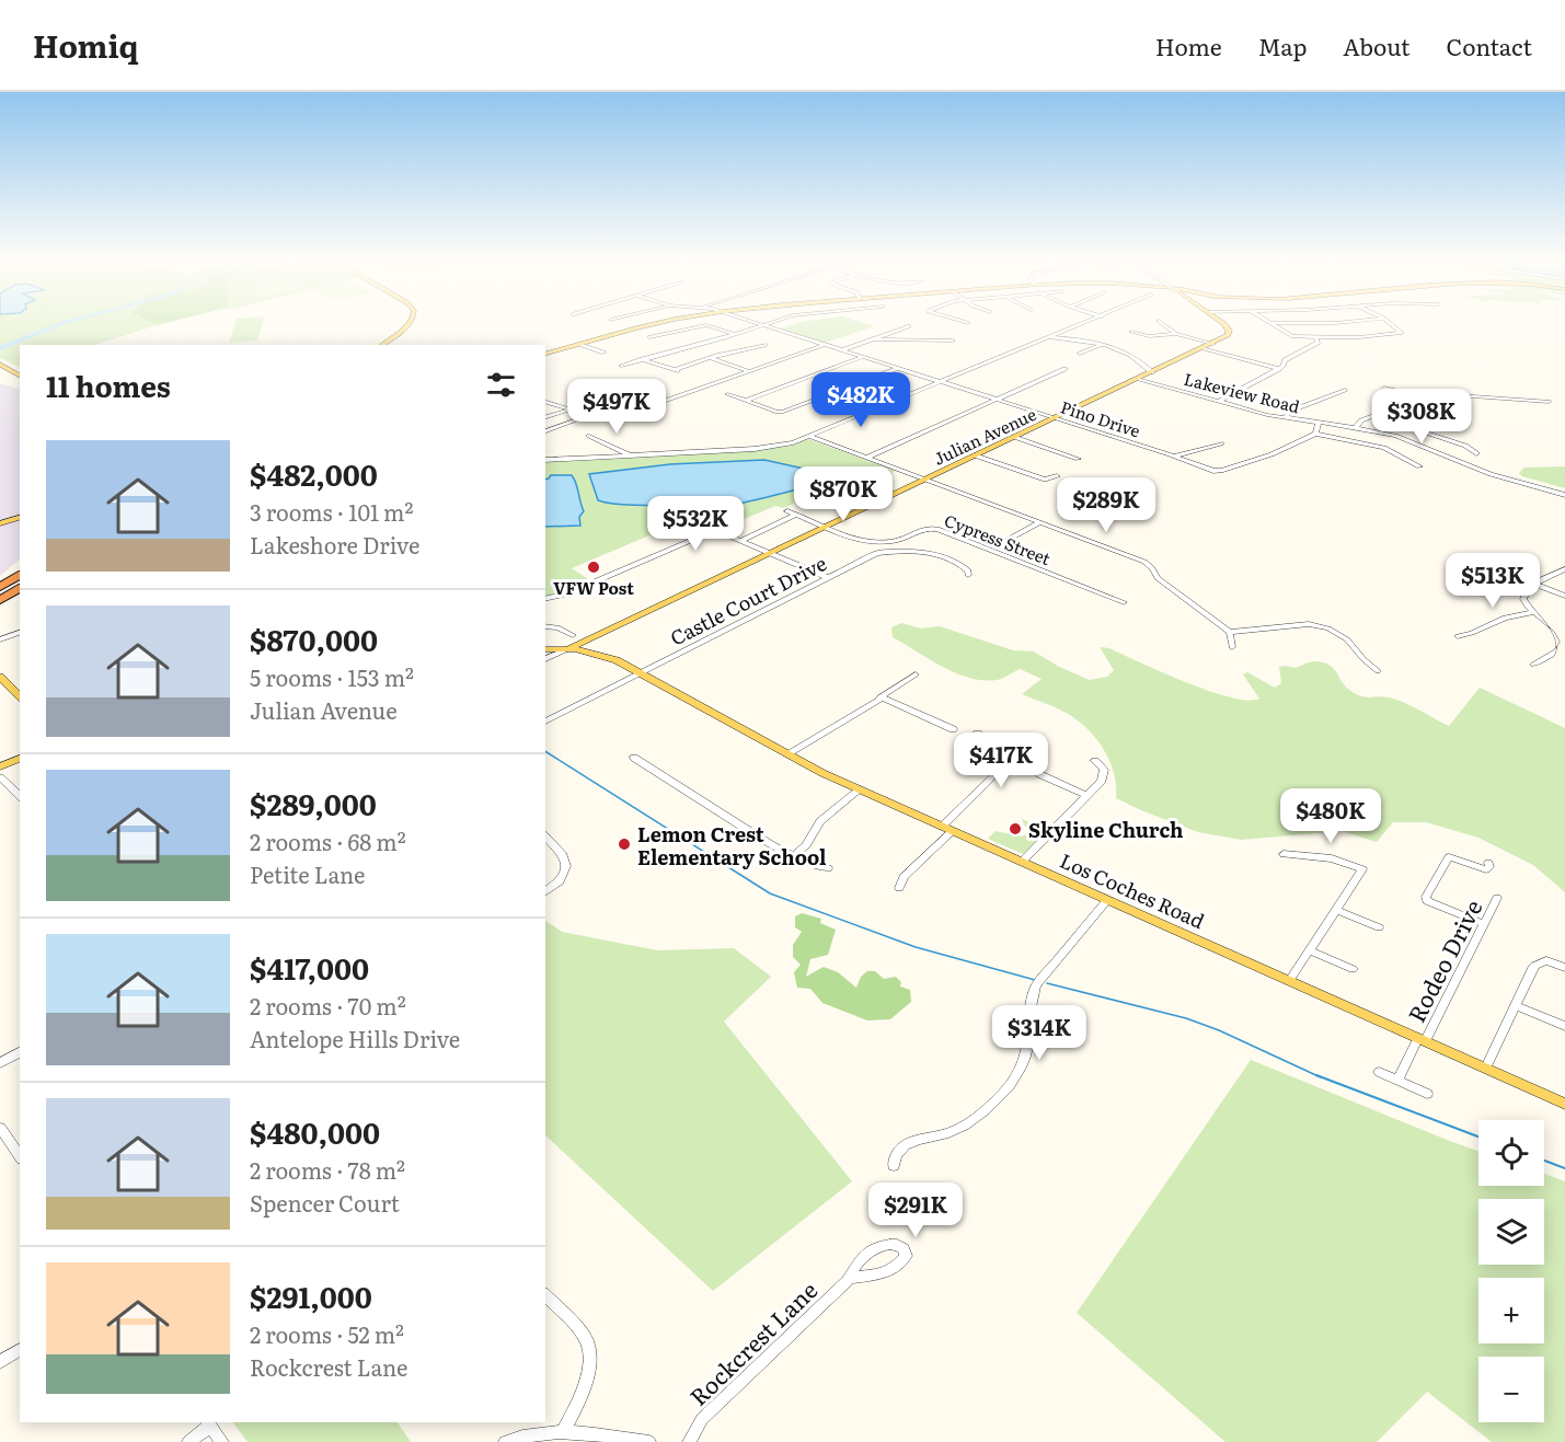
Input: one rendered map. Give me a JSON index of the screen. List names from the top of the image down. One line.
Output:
{"streets":{"main road":["Julian Avenue","Los Coches Road"],"street":["Lakeview Road","Pino Drive","Cypress Street","Castle Court Drive","Rodeo Drive","Rockcrest Lane"]},"crossings":[["Lakeview Road","Julian Avenue"],["Pino Drive","Julian Avenue"],["Julian Avenue","Cypress Street"],["Julian Avenue","Los Coches Road"],["Castle Court Drive","Los Coches Road"],["Los Coches Road","Rodeo Drive"]],"places":["VFW Post","Skyline Church","Lemon Crest Elementary School"],"page":{"header":"Homiq","nav":["Home","Map","About","Contact"],"heading":"11 homes","price":["$482K","$497K","$308K","$870K","$289K","$532K","$513K","$417K","$480K","$314K","$291K"],"list":[{"name":"$482,000","note":"3 rooms · 101 m² · Lakeshore Drive"},{"name":"$870,000","note":"5 rooms · 153 m² · Julian Avenue"},{"name":"$289,000","note":"2 rooms · 68 m² · Petite Lane"},{"name":"$417,000","note":"2 rooms · 70 m² · Antelope Hills Drive"},{"name":"$480,000","note":"2 rooms · 78 m² · Spencer Court"},{"name":"$291,000","note":"2 rooms · 52 m² · Rockcrest Lane"}],"map_buttons":["+","−"]}}
